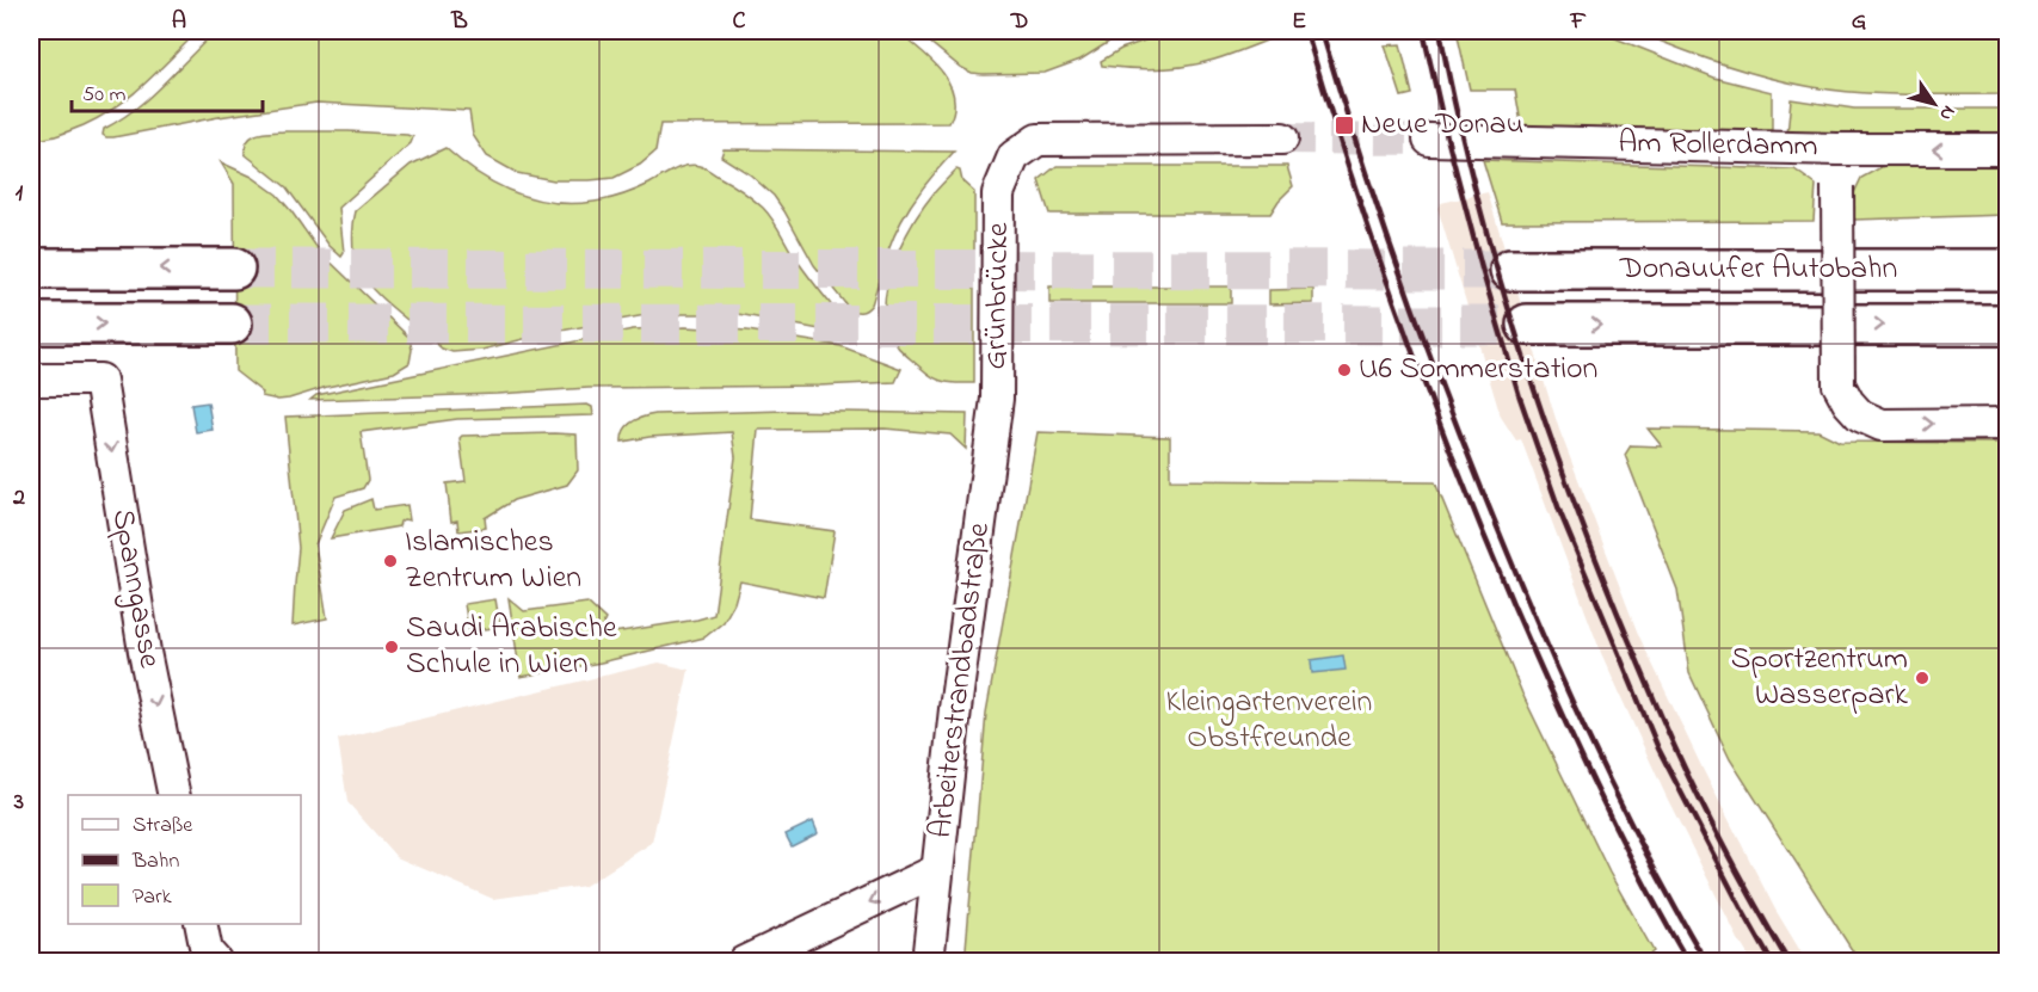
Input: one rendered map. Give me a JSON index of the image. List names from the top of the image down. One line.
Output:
{"streets":{"highway":["Donauufer Autobahn"],"street":["Am Rollerdamm","Grünbrücke","Spanngasse","Arbeiterstrandbadstraße"]},"crossings":[["Grünbrücke","Arbeiterstrandbadstraße"]],"one_way":["Spanngasse"],"parks":["Kleingartenverein Obstfreunde"],"places":{"transit":["Neue Donau"],"other":["U6 Sommerstation","Islamisches Zentrum Wien","Saudi Arabische Schule in Wien","Sportzentrum Wasserpark"]},"legend":["Straße","Bahn","Park"],"scale_bar":"50 m","north":"bottom right","grid":{"columns":["A","B","C","D","E","F","G"],"rows":["1","2","3"]}}
